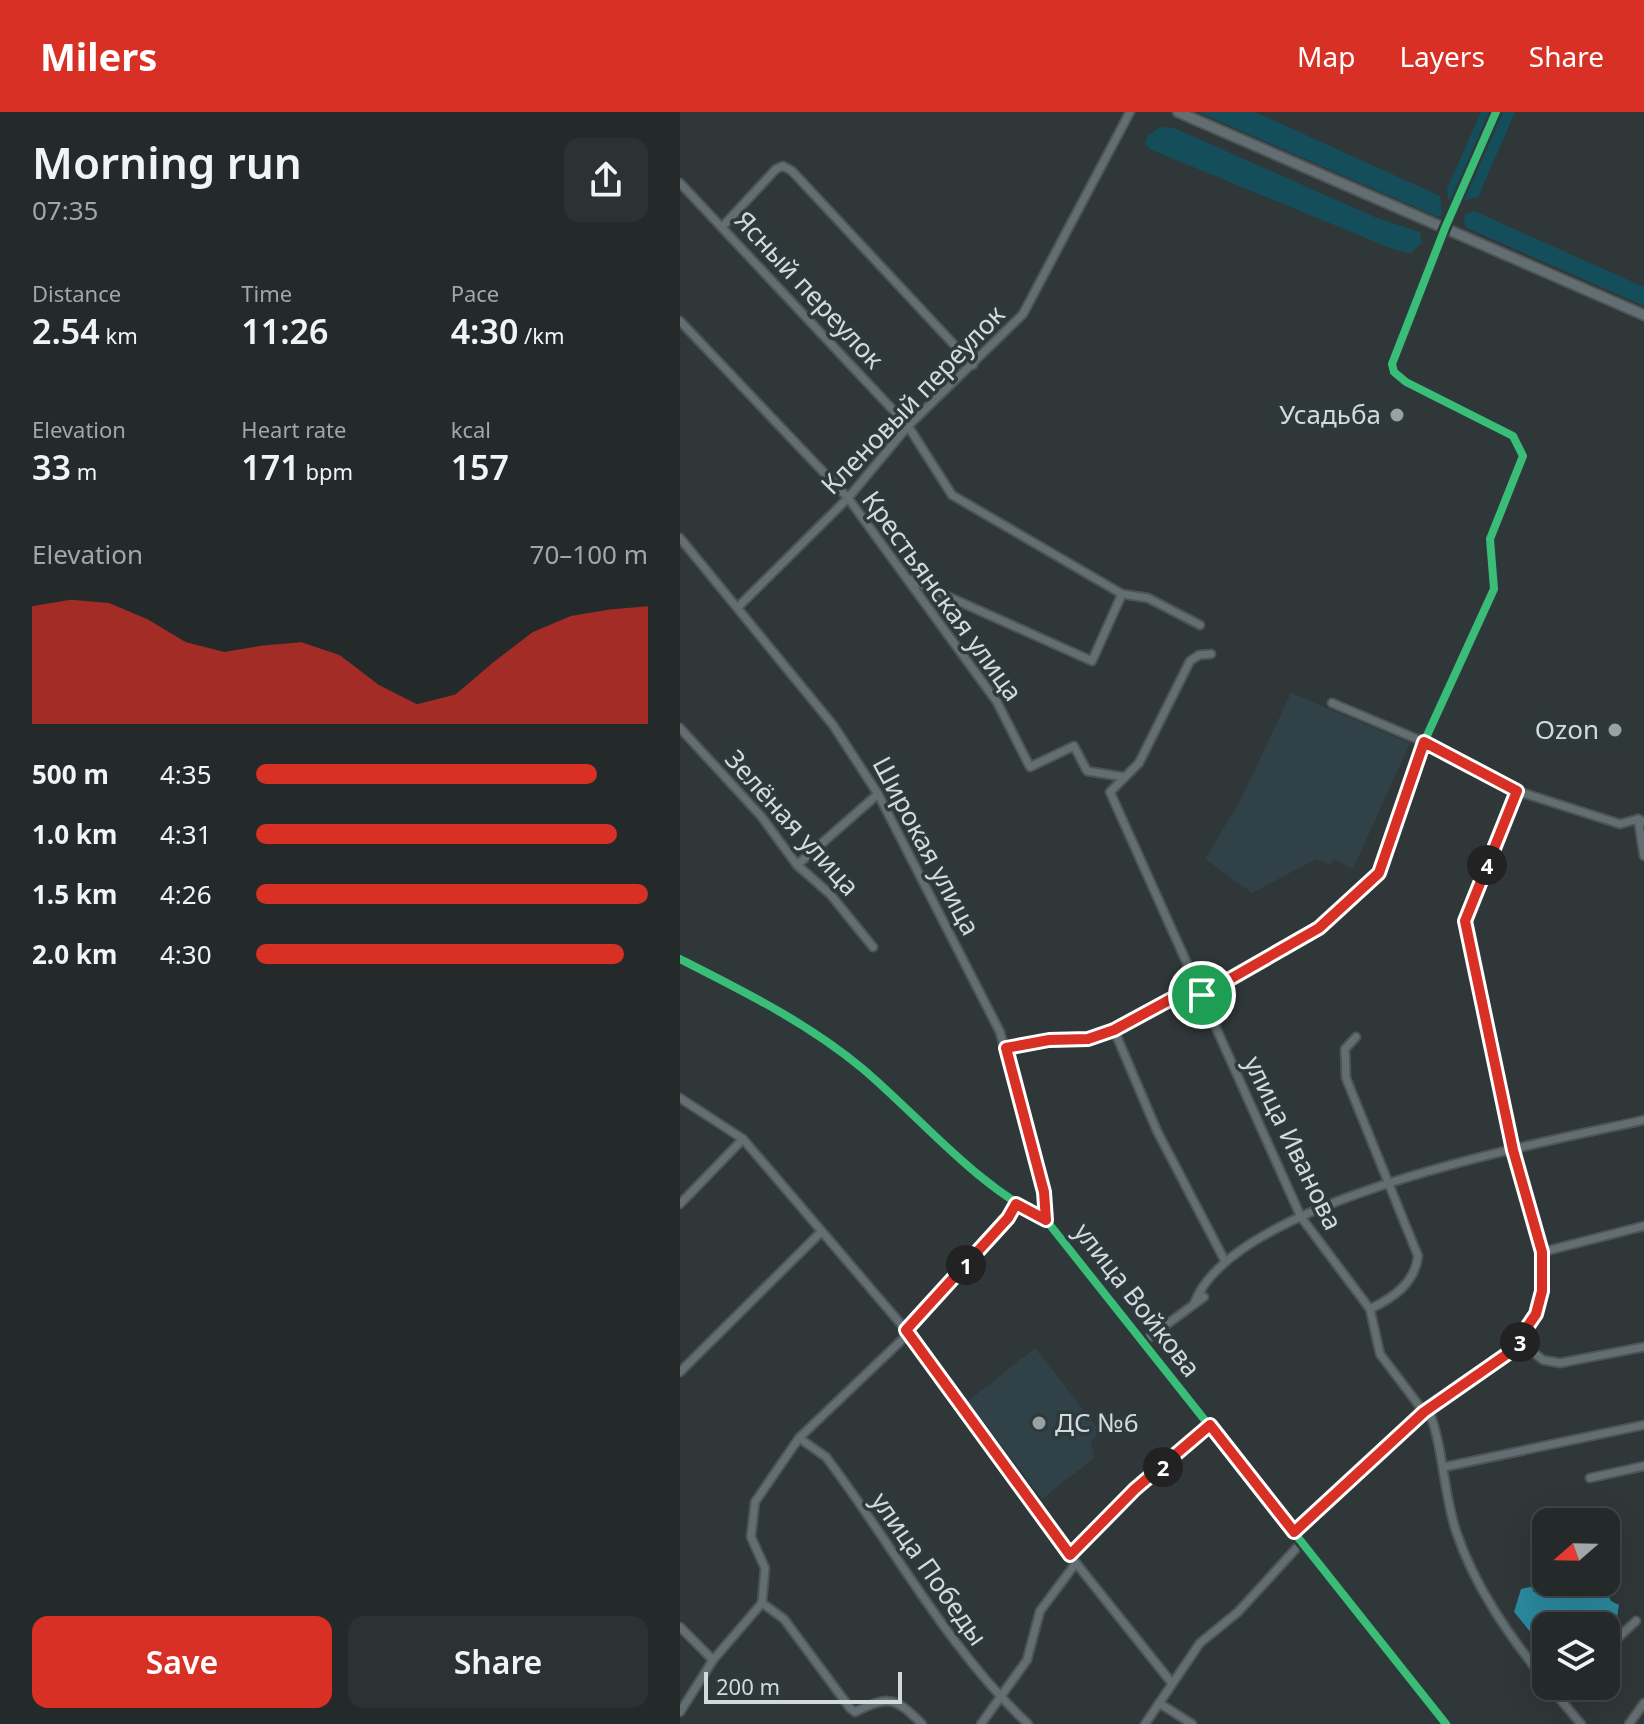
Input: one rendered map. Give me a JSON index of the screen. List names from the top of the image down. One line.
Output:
{"streets":{"street":["Ясный переулок","Кленовый переулок","Крестьянская улица","Зелёная улица","Широкая улица","улица Иванова","улица Войкова","улица Победы"]},"crossings":[["Ясный переулок","Кленовый переулок"],["Кленовый переулок","Крестьянская улица"],["Кленовый переулок","Широкая улица"],["Крестьянская улица","улица Иванова"],["Широкая улица","улица Войкова"]],"places":["Усадьба","Ozon","ДС №6"],"scale_bar":"200 m","north":"left","page":{"header":"Milers","nav":["Map","Layers","Share"],"heading":["Morning run","07:35"],"stats":[["Distance","2.54 km"],["Time","11:26"],["Pace","4:30 /km"],["Elevation","33 m"],["Heart rate","171 bpm"],["kcal","157"]],"chart":["Elevation","70–100 m"],"list":[{"name":"500 m","note":"4:35"},{"name":"1.0 km","note":"4:31"},{"name":"1.5 km","note":"4:26"},{"name":"2.0 km","note":"4:30"}],"pins":["4","1","3","2"],"buttons":["Save","Share"],"scale":"200 m"}}
